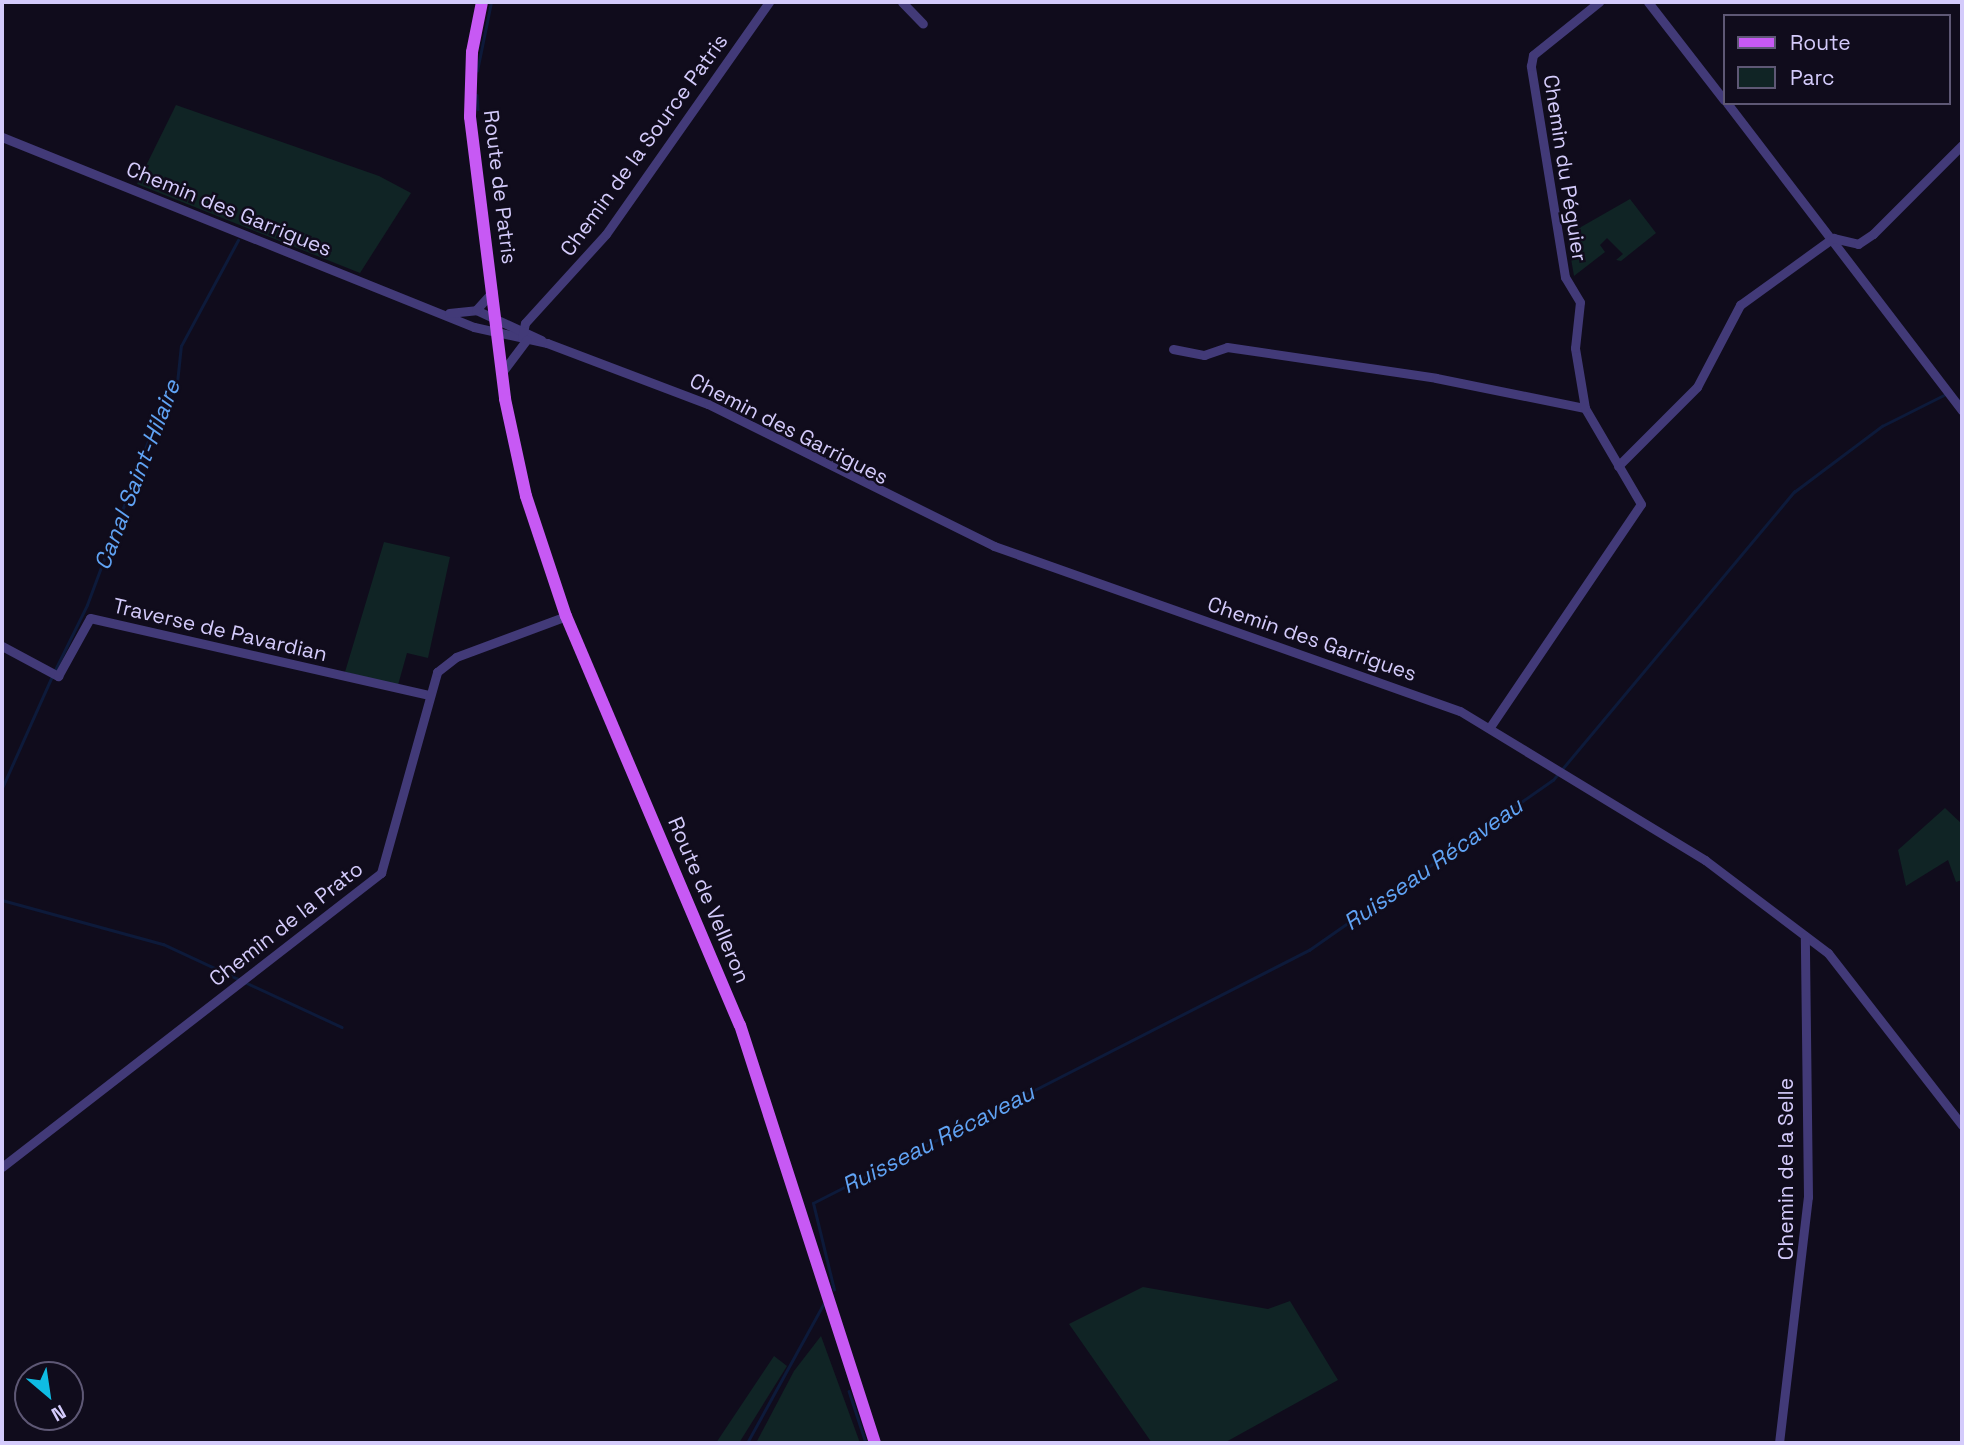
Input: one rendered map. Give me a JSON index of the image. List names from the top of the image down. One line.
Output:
{"streets":{"main road":["Route de Patris","Route de Velleron"],"street":["Chemin de la Source Patris","Chemin du Péguier","Chemin des Garrigues","Traverse de Pavardian","Chemin de la Prato","Chemin de la Selle"]},"crossings":[["Chemin de la Source Patris","Chemin des Garrigues"],["Chemin du Péguier","Chemin des Garrigues"],["Route de Patris","Chemin des Garrigues"],["Route de Patris","Route de Velleron"],["Chemin des Garrigues","Chemin de la Selle"],["Traverse de Pavardian","Chemin de la Prato"],["Route de Velleron","Chemin de la Prato"]],"water":["Canal Saint-Hilaire","Ruisseau Récaveau"],"legend":["Route","Parc"],"north":"bottom right"}
